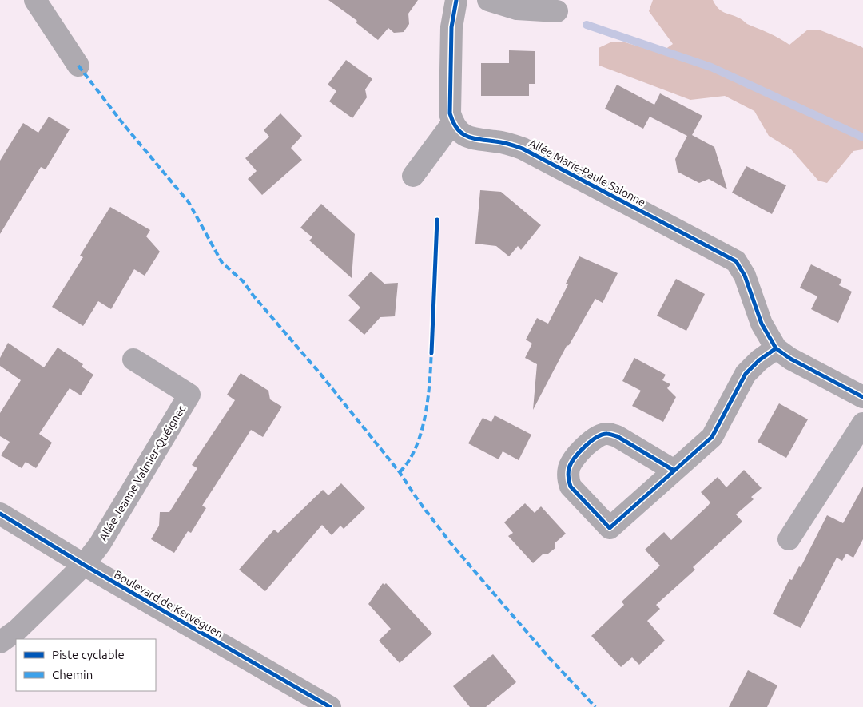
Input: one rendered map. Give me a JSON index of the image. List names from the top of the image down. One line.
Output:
{"streets":{"street":["Allée Marie-Paule Salonne","Allée Jeanne Valmier-Quéignec","Boulevard de Kervéguen"]},"crossings":[["Allée Jeanne Valmier-Quéignec","Boulevard de Kervéguen"]],"legend":["Piste cyclable","Chemin"]}
